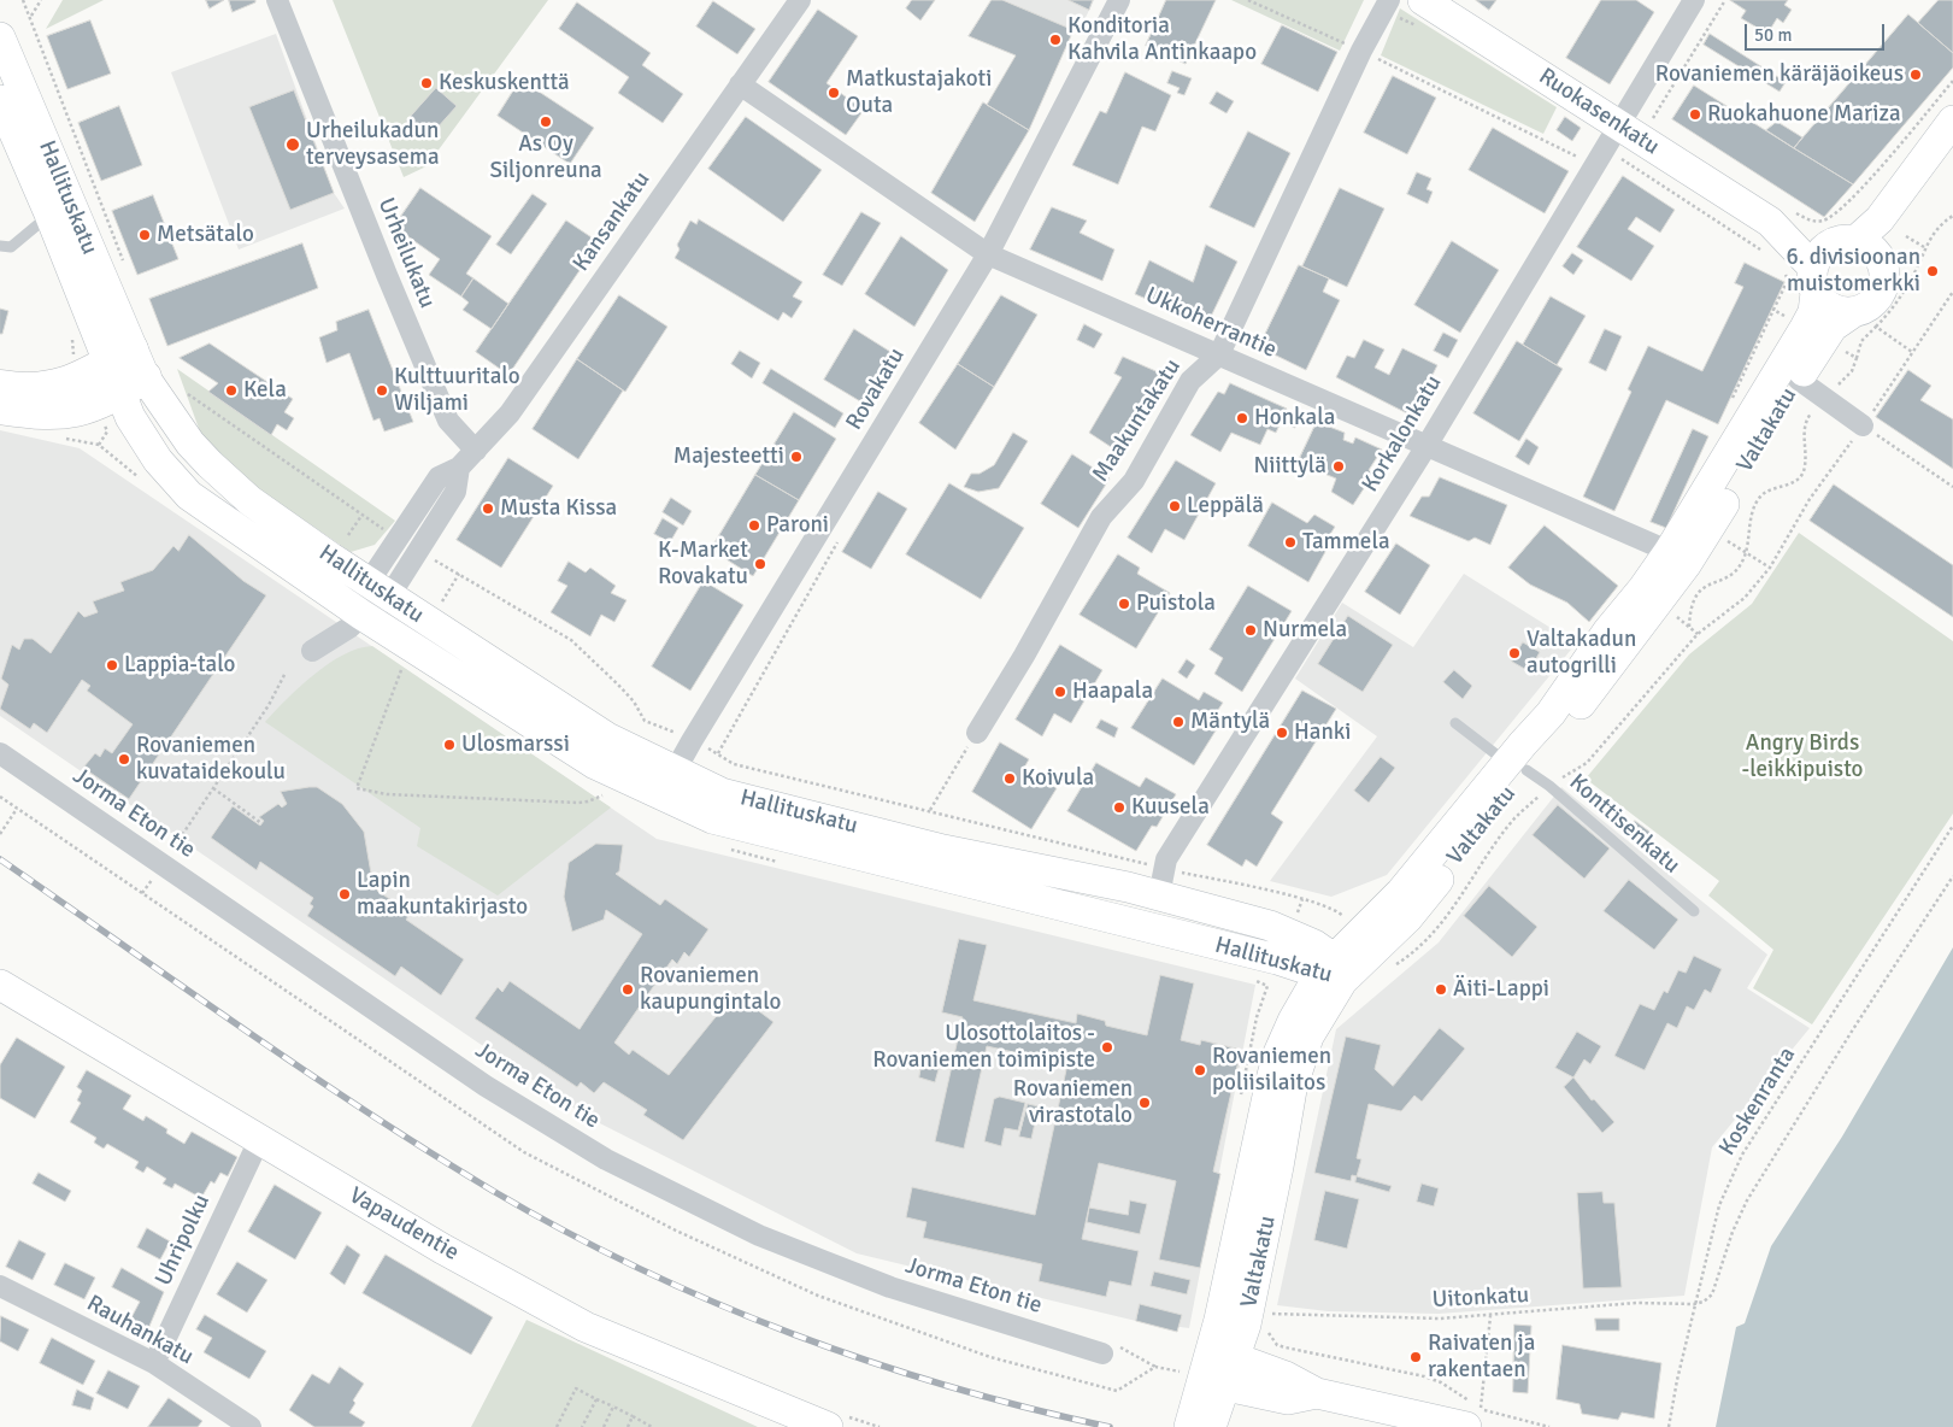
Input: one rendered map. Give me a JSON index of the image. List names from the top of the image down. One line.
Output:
{"streets":{"street":["Ruokasenkatu","Hallituskatu","Kansankatu","Urheilukatu","Ukkoherrantie","Rovakatu","Maakuntakatu","Valtakatu","Korkalonkatu","Jorma Eton tie","Vapaudentie","Uhripolku","Rauhankatu"],"lane":["Konttisenkatu"],"path":["Koskenranta","Uitonkatu"]},"crossings":[["Ruokasenkatu","Valtakatu"],["Ruokasenkatu","Korkalonkatu"],["Hallituskatu","Kansankatu"],["Hallituskatu","Rovakatu"],["Hallituskatu","Valtakatu"],["Hallituskatu","Korkalonkatu"],["Kansankatu","Urheilukatu"],["Kansankatu","Ukkoherrantie"],["Ukkoherrantie","Rovakatu"],["Ukkoherrantie","Maakuntakatu"],["Ukkoherrantie","Valtakatu"],["Ukkoherrantie","Korkalonkatu"],["Valtakatu","Konttisenkatu"],["Koskenranta","Uitonkatu"],["Vapaudentie","Uhripolku"],["Uhripolku","Rauhankatu"]],"parks":["Angry Birds -leikkipuisto"],"places":["Konditoria Kahvila Antinkaapo","Rovaniemen käräjäoikeus","Keskuskenttä","Matkustajakoti Outa","Ruokahuone Mariza","As Oy Siljonreuna","Urheilukadun terveysasema","Metsätalo","6. divisioonan muistomerkki","Kela","Kulttuuritalo Wiljami","Honkala","Majesteetti","Niittylä","Leppälä","Musta Kissa","Paroni","Tammela","K-Market Rovakatu","Puistola","Nurmela","Valtakadun autogrilli","Lappia-talo","Haapala","Mäntylä","Hanki","Ulosmarssi","Rovaniemen kuvataidekoulu","Koivula","Kuusela","Lapin maakuntakirjasto","Rovaniemen kaupungintalo","Äiti-Lappi","Ulosottolaitos - Rovaniemen toimipiste","Rovaniemen poliisilaitos","Rovaniemen virastotalo","Raivaten ja rakentaen"],"scale_bar":"50 m"}
